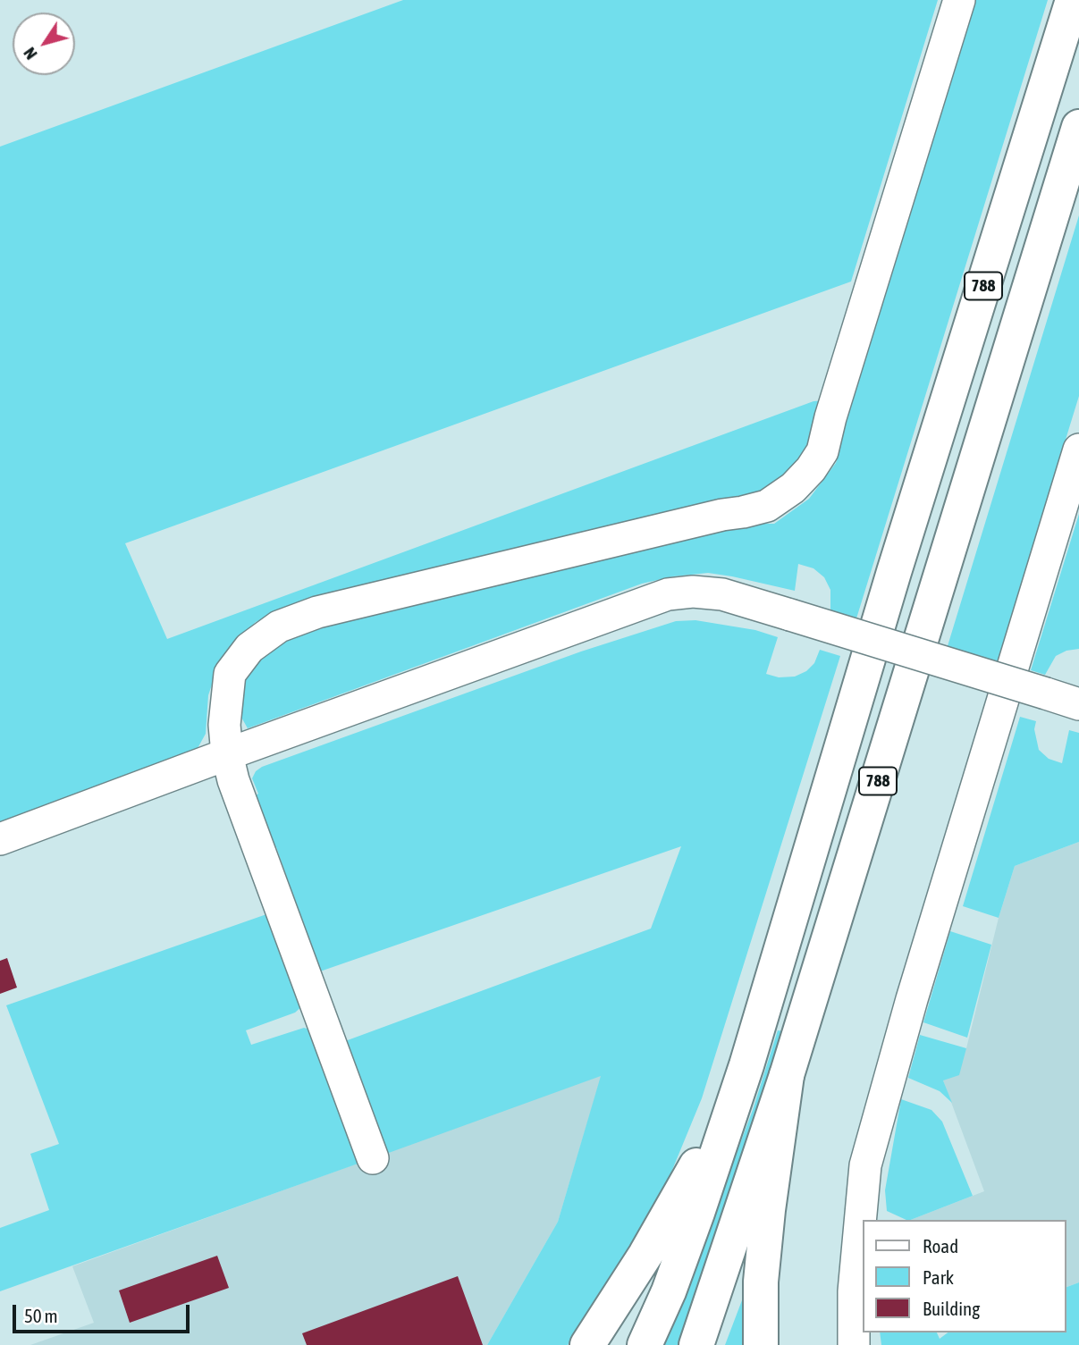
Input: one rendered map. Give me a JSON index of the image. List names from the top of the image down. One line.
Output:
{"streets":{"main road":["788"]},"legend":["Road","Park","Building"],"scale_bar":"50 m","north":"bottom left"}
